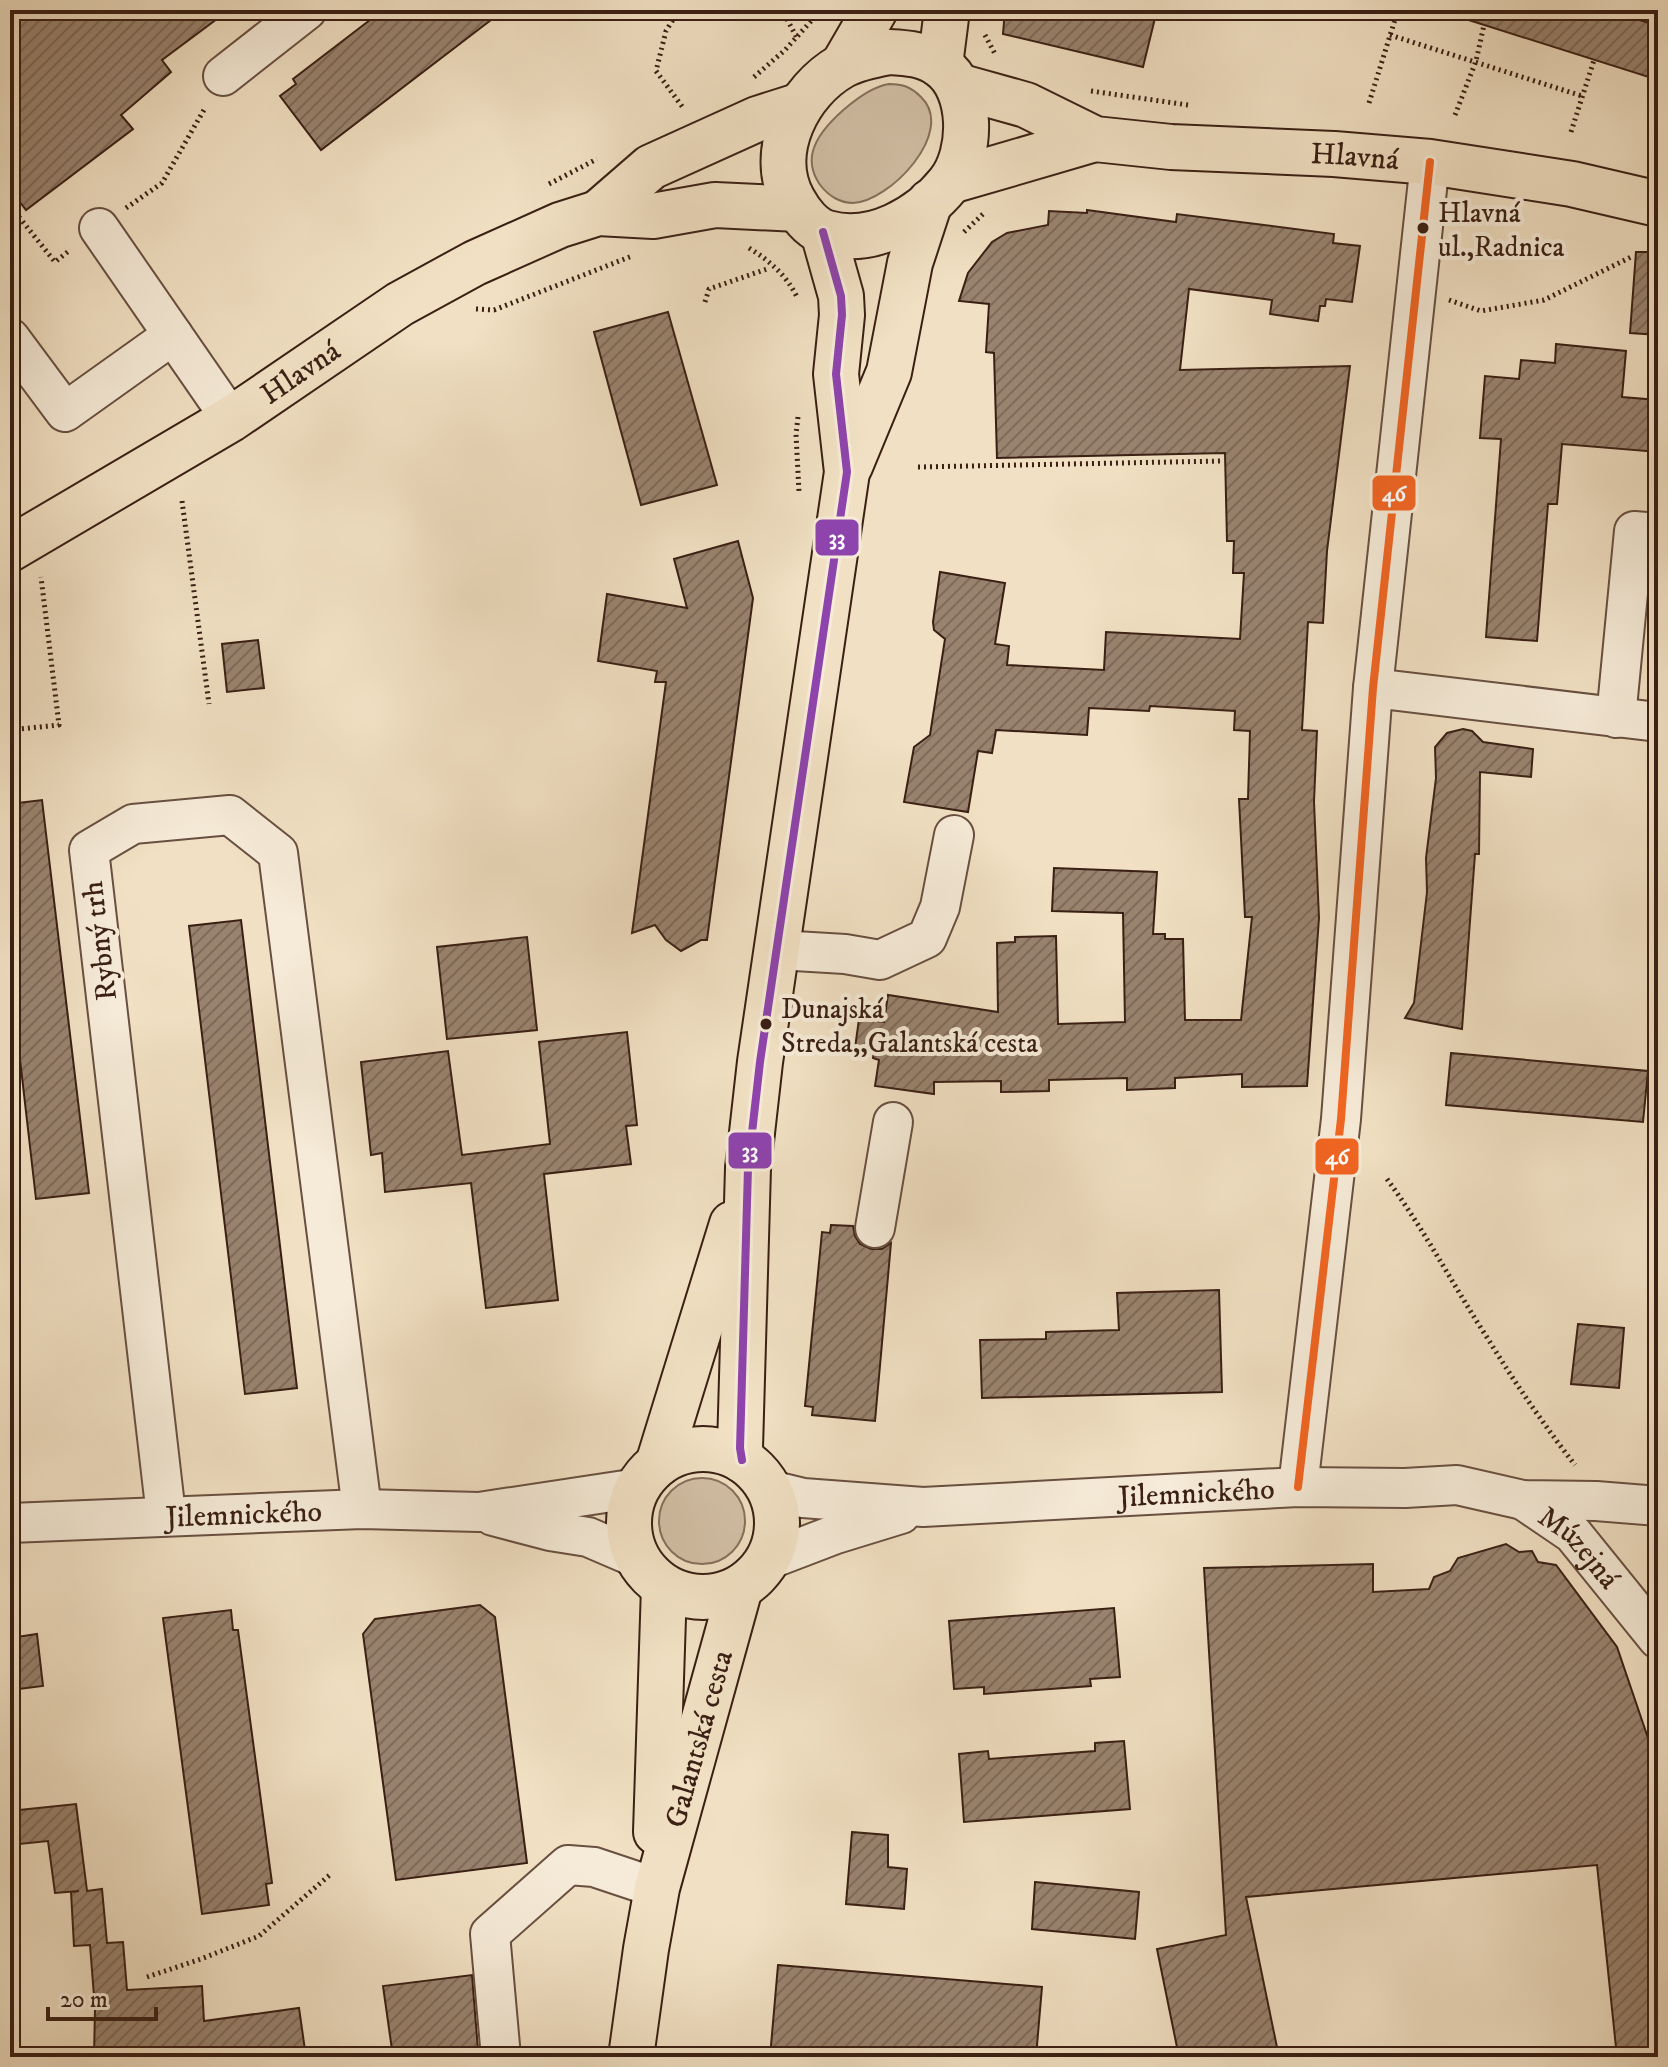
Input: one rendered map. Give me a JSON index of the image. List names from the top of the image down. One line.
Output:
{"streets":{"main road":["Hlavná","Galantská cesta"],"street":["Rybný trh","Jilemnického","Múzejná"]},"crossings":[["Rybný trh","Jilemnického"],["Jilemnického","Múzejná"],["Jilemnického","Galantská cesta"]],"places":["Hlavná ul.,Radnica","Dunajská Streda,,Galantská cesta"],"lines":["transit line 46","transit line 33"],"scale_bar":"20 m"}
